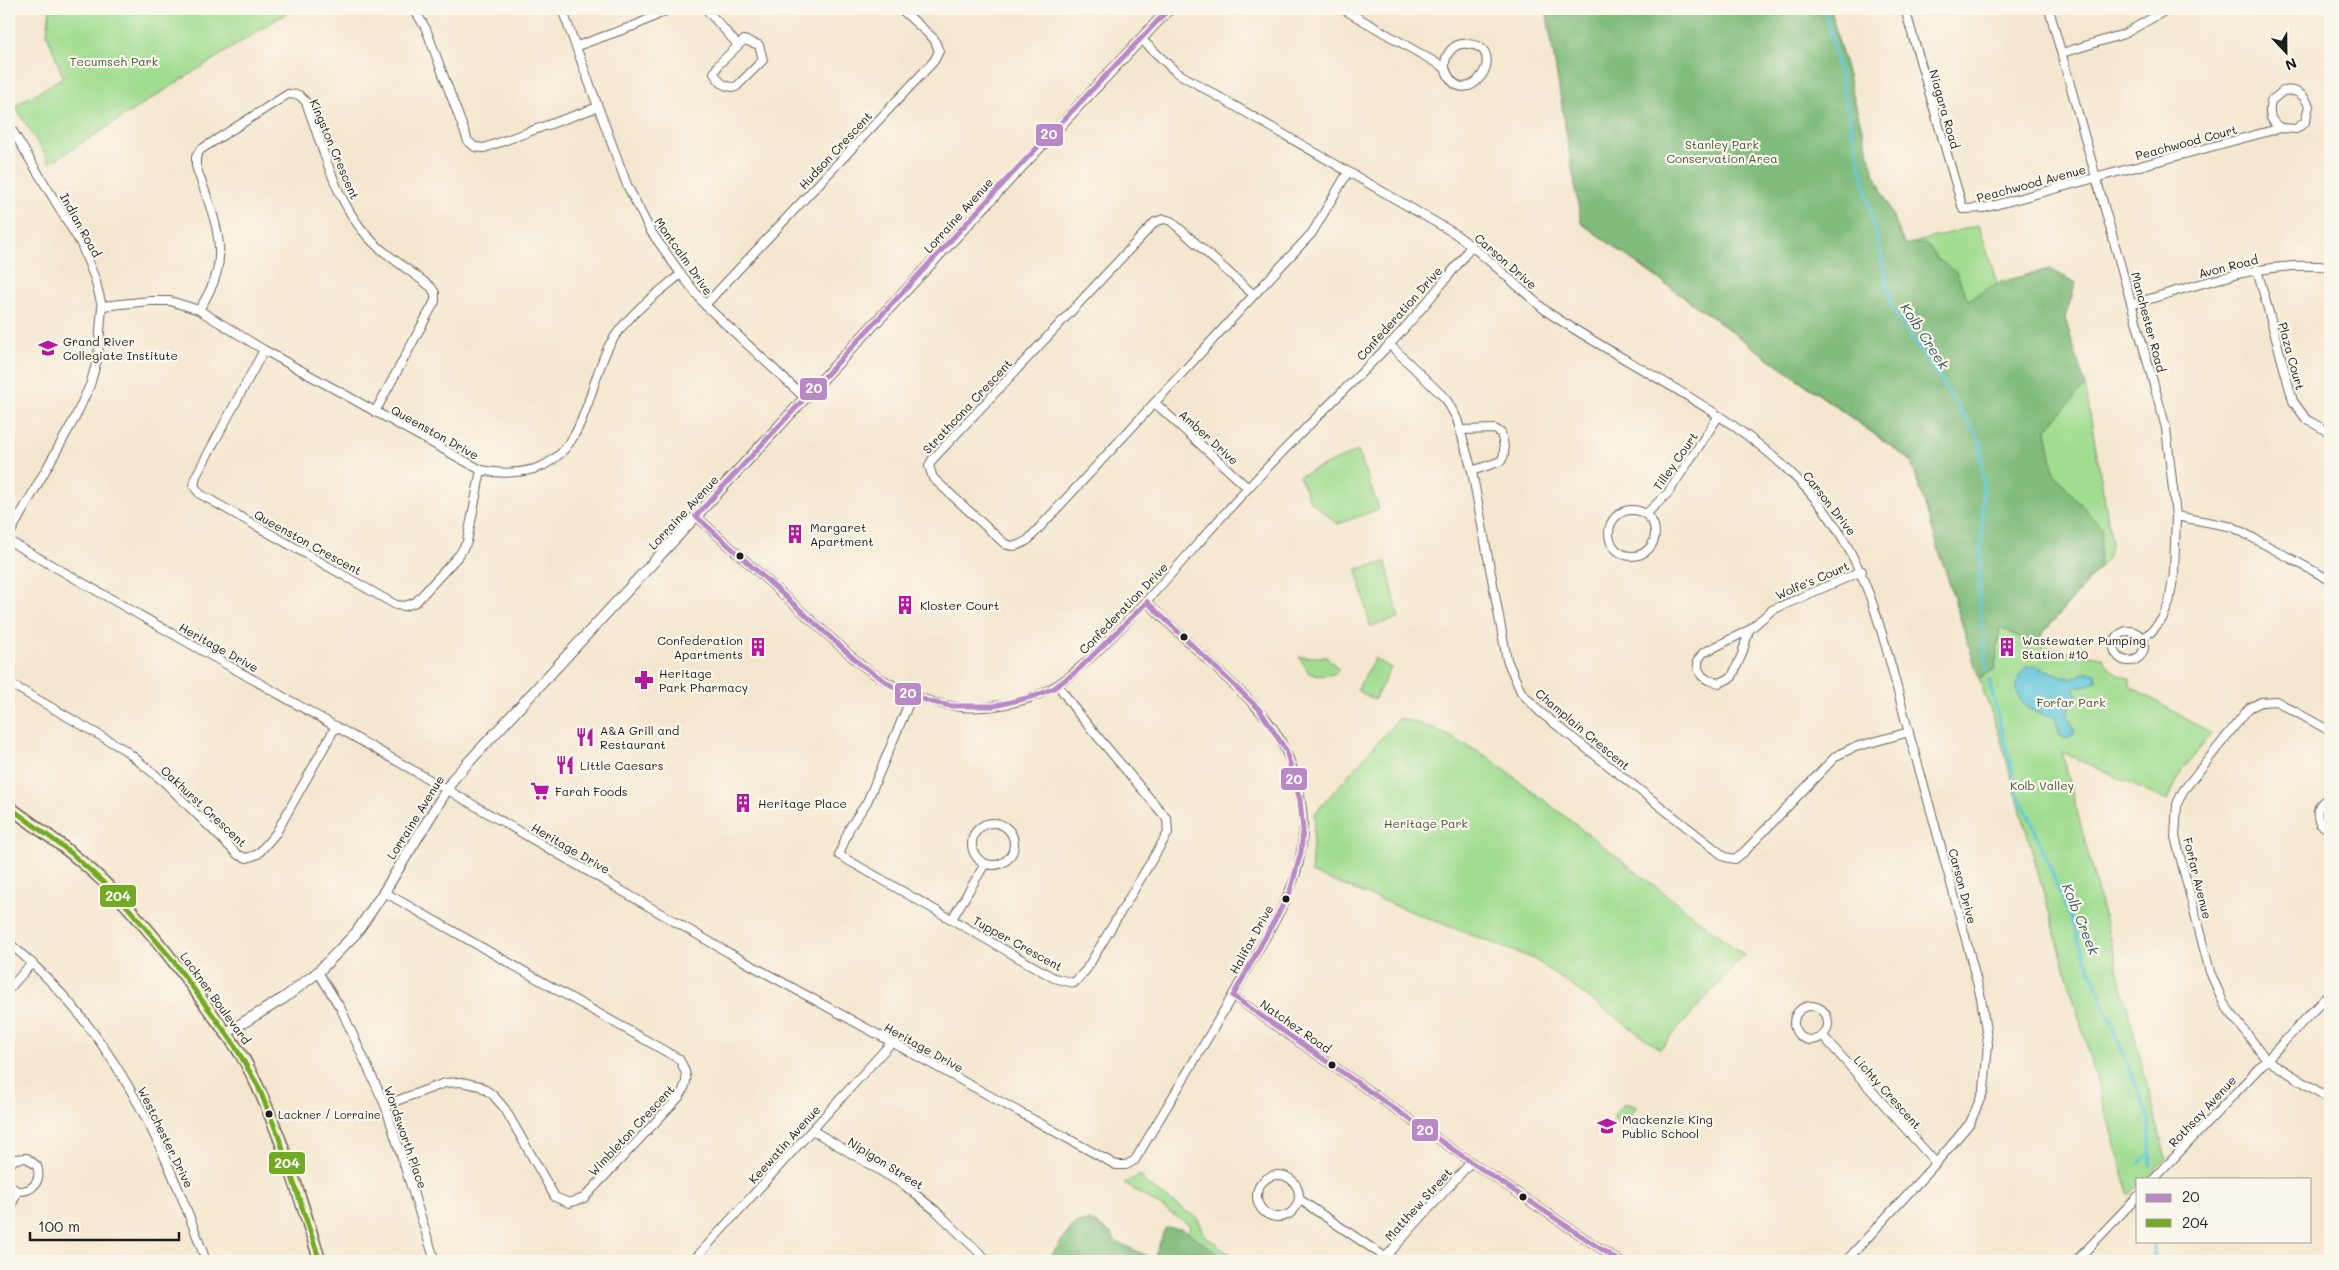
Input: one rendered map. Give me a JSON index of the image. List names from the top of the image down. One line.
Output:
{"streets":{"main road":["Lackner Boulevard"],"street":["Niagara Road","Peachwood Court","Kingston Crescent","Hudson Crescent","Peachwood Avenue","Lorraine Avenue","Indian Road","Montcalm Drive","Carson Drive","Avon Road","Confederation Drive","Manchester Road","Plaza Court","Strathcona Crescent","Queenston Drive","Amber Drive","Tilley Court","Queenston Crescent","Wolfe's Court","Heritage Drive","Champlain Crescent","Oakhurst Crescent","Forfar Avenue","Halifax Drive","Tupper Crescent","Natchez Road","Lichty Crescent","Rothsay Avenue","Wimbleton Crescent","Westchester Drive","Wordsworth Place","Keewatin Avenue","Nipigon Street","Matthew Street"]},"crossings":[["Niagara Road","Peachwood Avenue"],["Peachwood Court","Peachwood Avenue"],["Peachwood Court","Manchester Road"],["Kingston Crescent","Queenston Drive"],["Hudson Crescent","Montcalm Drive"],["Peachwood Avenue","Manchester Road"],["Lorraine Avenue","Montcalm Drive"],["Lorraine Avenue","Carson Drive"],["Lorraine Avenue","Confederation Drive"],["Lorraine Avenue","Heritage Drive"],["Lorraine Avenue","Lackner Boulevard"],["Lorraine Avenue","Wimbleton Crescent"],["Lorraine Avenue","Wordsworth Place"],["Indian Road","Queenston Drive"],["Montcalm Drive","Queenston Drive"],["Carson Drive","Confederation Drive"],["Carson Drive","Strathcona Crescent"],["Carson Drive","Tilley Court"],["Carson Drive","Wolfe's Court"],["Carson Drive","Champlain Crescent"],["Carson Drive","Lichty Crescent"],["Avon Road","Manchester Road"],["Avon Road","Plaza Court"],["Confederation Drive","Amber Drive"],["Confederation Drive","Champlain Crescent"],["Confederation Drive","Halifax Drive"],["Confederation Drive","Tupper Crescent"],["Strathcona Crescent","Amber Drive"],["Queenston Drive","Queenston Crescent"],["Heritage Drive","Oakhurst Crescent"],["Heritage Drive","Halifax Drive"],["Heritage Drive","Keewatin Avenue"],["Forfar Avenue","Rothsay Avenue"],["Halifax Drive","Natchez Road"],["Natchez Road","Matthew Street"],["Wimbleton Crescent","Wordsworth Place"],["Keewatin Avenue","Nipigon Street"]],"water":["Kolb Creek"],"parks":["Tecumseh Park","Stanley Park Conservation Area","Forfar Park","Kolb Valley","Heritage Park"],"places":{"school or university":["Grand River Collegiate Institute","Mackenzie King Public School"],"building":["Margaret Apartment","Kloster Court","Confederation Apartments","Wastewater Pumping Station #10","Heritage Place"],"pharmacy":["Heritage Park Pharmacy"],"restaurant":["A&A Grill and Restaurant","Little Caesars"],"supermarket":["Farah Foods"],"other":["Lackner / Lorraine"]},"lines":["transit line 20","transit line 204"],"legend":["20","204"],"scale_bar":"100 m","north":"bottom"}
